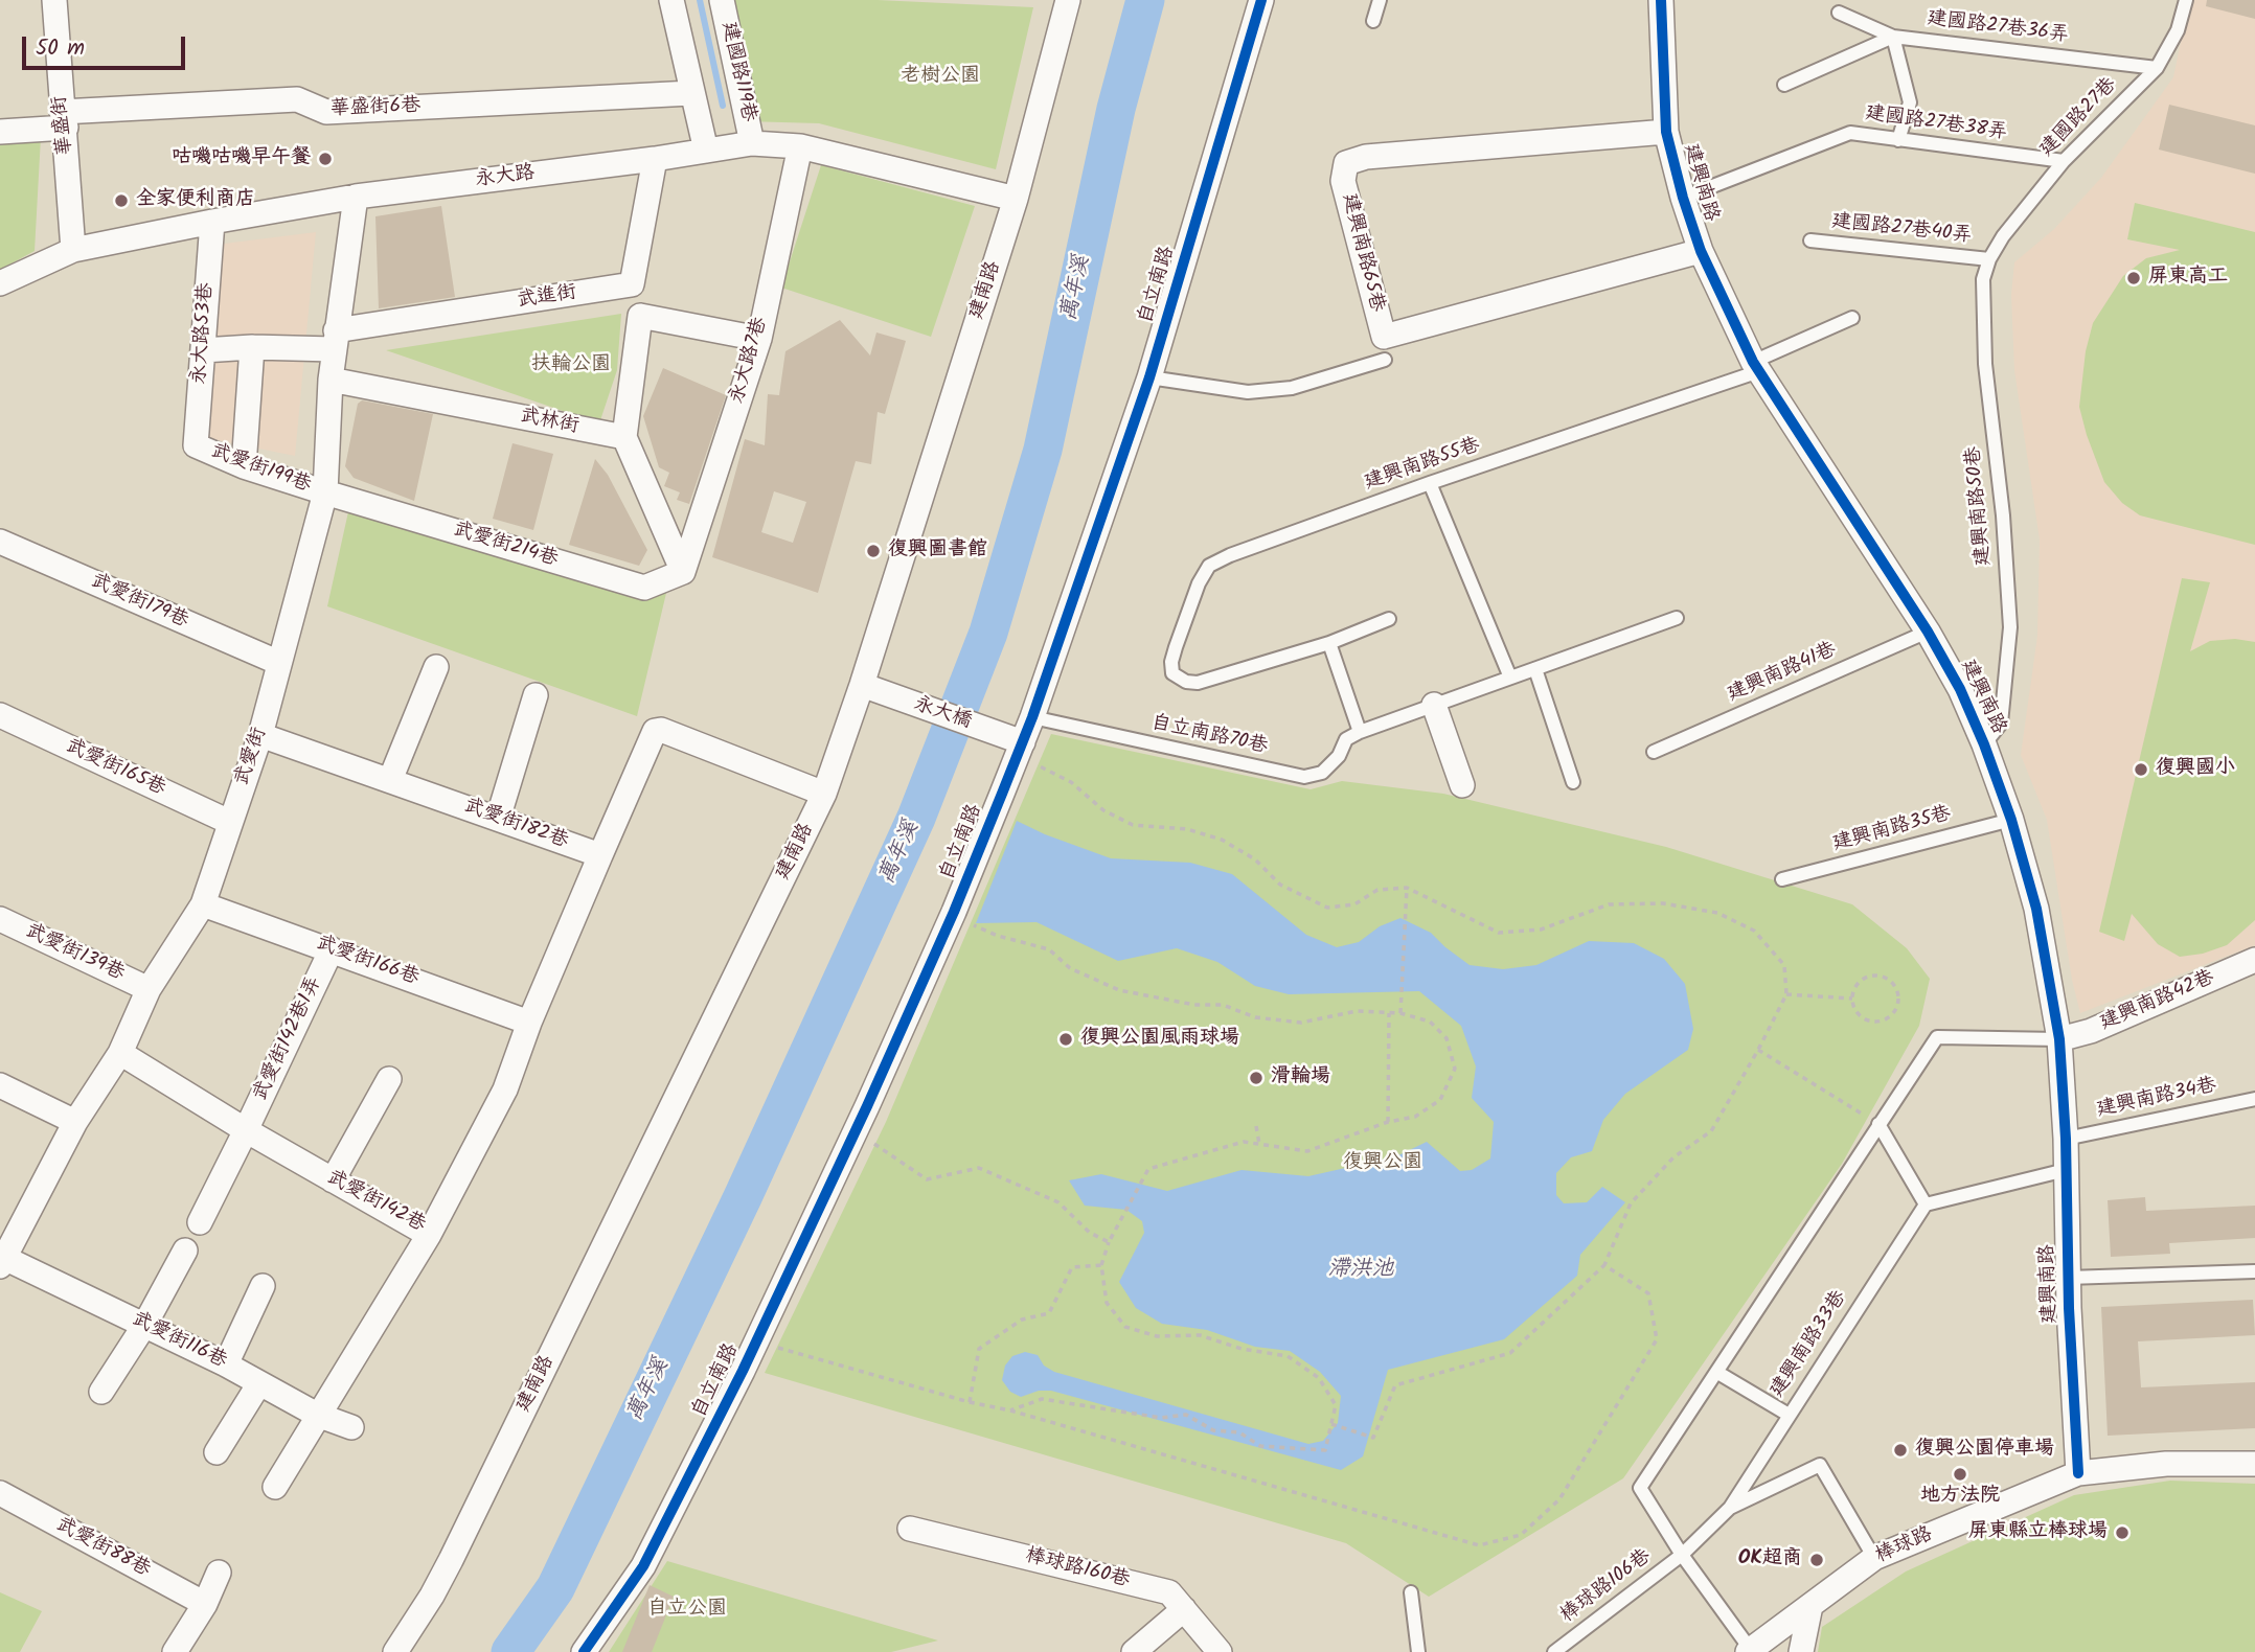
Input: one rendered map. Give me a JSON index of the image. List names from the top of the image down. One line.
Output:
{"streets":{"street":["建國路119巷","華盛街6巷","華盛街","永大路","建興南路","建興南路65巷","自立南路","建南路","武進街","永大路53巷","永大路7巷","武林街","武愛街199巷","武愛街214巷","武愛街179巷","永大橋","武愛街","武愛街165巷","武愛街182巷","武愛街139巷","武愛街166巷","建興南路42巷","武愛街142巷1弄","武愛街142巷","武愛街116巷","棒球路","武愛街88巷","棒球路160巷"],"lane":["建國路27巷36弄","建國路27巷","建國路27巷38弄","建國路27巷40弄","建興南路55巷","建興南路50巷","建興南路41巷","自立南路70巷","建興南路35巷","建興南路34巷","建興南路33巷","棒球路106巷"]},"crossings":[["建國路27巷36弄","建國路27巷"],["建國路119巷","永大路"],["華盛街6巷","華盛街"],["建國路27巷","建國路27巷38弄"],["建國路27巷","建國路27巷40弄"],["建國路27巷","建興南路50巷"],["建國路27巷38弄","建興南路"],["華盛街","永大路"],["永大路","建南路"],["永大路","永大路53巷"],["永大路","永大路7巷"],["永大路","武愛街"],["建興南路","建興南路65巷"],["建興南路","建興南路55巷"],["建興南路","建興南路50巷"],["建興南路","建興南路41巷"],["建興南路","建興南路35巷"],["建興南路","建興南路42巷"],["建興南路","建興南路34巷"],["建興南路","棒球路"],["建國路27巷40弄","建興南路50巷"],["自立南路","永大橋"],["自立南路","自立南路70巷"],["建南路","永大橋"],["武進街","永大路53巷"],["武進街","武愛街"],["永大路53巷","武愛街199巷"],["永大路7巷","武愛街214巷"],["武林街","武愛街"],["武愛街199巷","武愛街214巷"],["武愛街199巷","武愛街"],["武愛街214巷","武愛街"],["武愛街179巷","武愛街"],["武愛街","武愛街165巷"],["武愛街","武愛街182巷"],["武愛街","武愛街139巷"],["武愛街","武愛街166巷"],["武愛街","武愛街142巷"],["武愛街","武愛街116巷"],["武愛街166巷","武愛街142巷1弄"],["武愛街166巷","武愛街142巷"],["武愛街142巷1弄","武愛街142巷"],["棒球路","棒球路106巷"]],"water":["萬年溪","滯洪池"],"parks":["老樹公園","扶輪公園","復興公園","自立公園"],"places":["咕嘰咕嘰早午餐","全家便利商店","屏東高工","復興圖書館","復興國小","復興公園風雨球場","滑輪場","復興公園停車場","地方法院","屏東縣立棒球場","OK超商"],"scale_bar":"50 m"}
